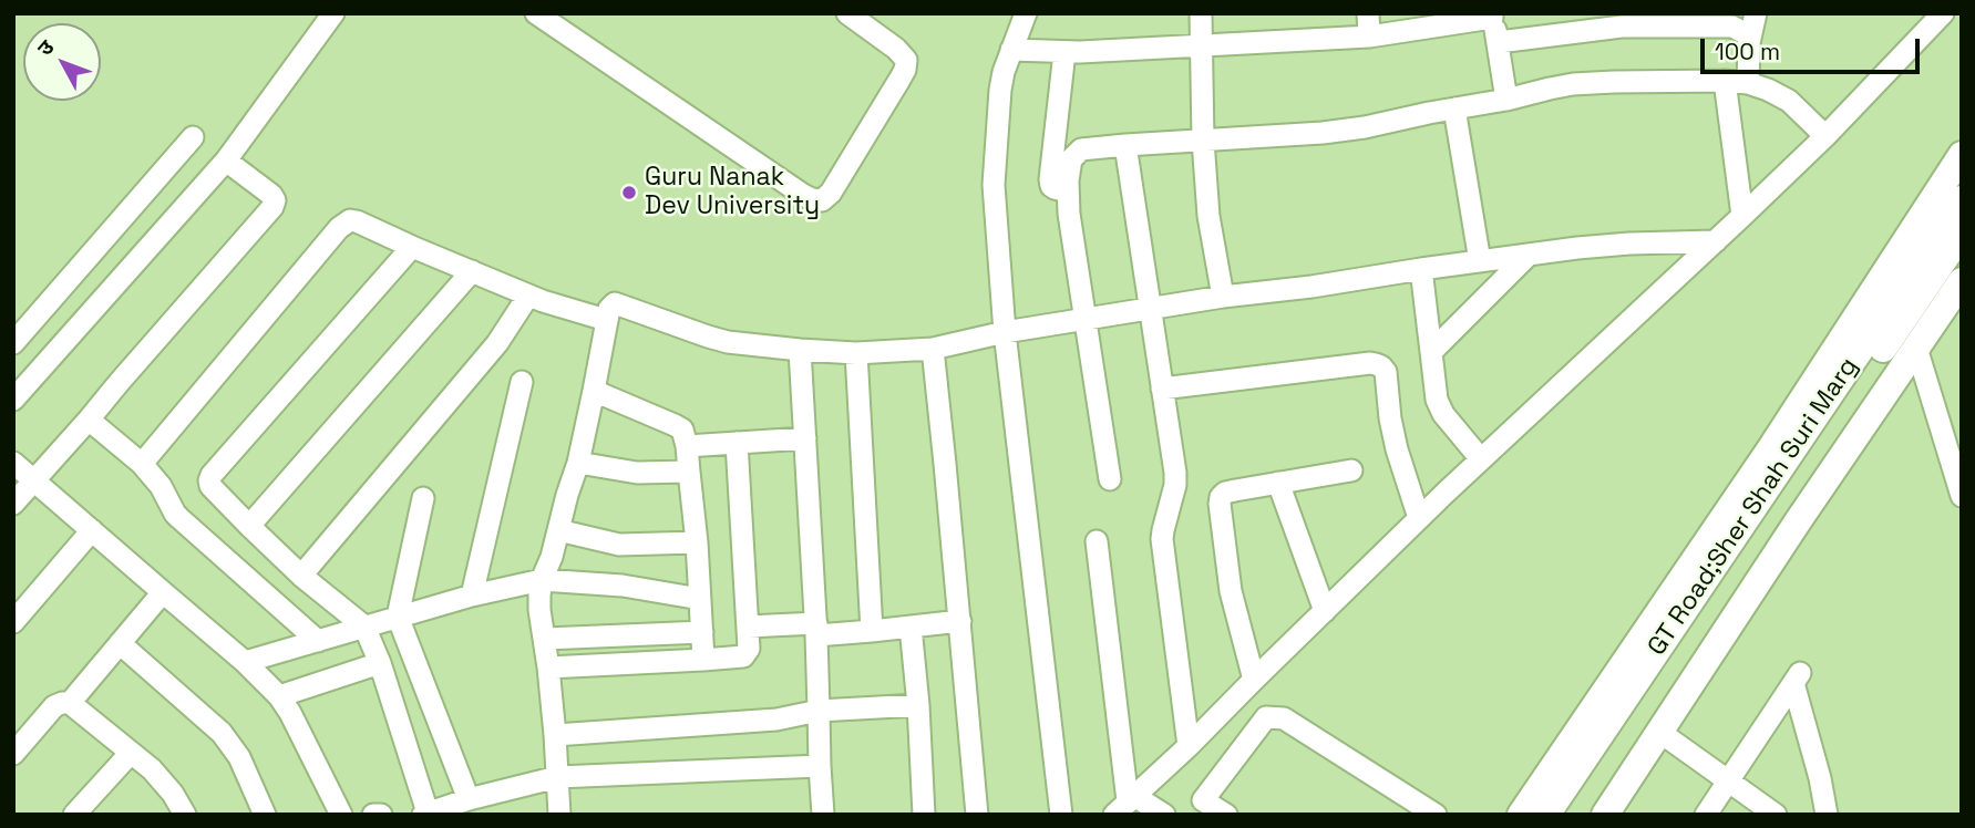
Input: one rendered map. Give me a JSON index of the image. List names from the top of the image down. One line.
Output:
{"streets":{"main road":["GT Road;Sher Shah Suri Marg"]},"places":["Guru Nanak Dev University"],"scale_bar":"100 m","north":"top left"}
